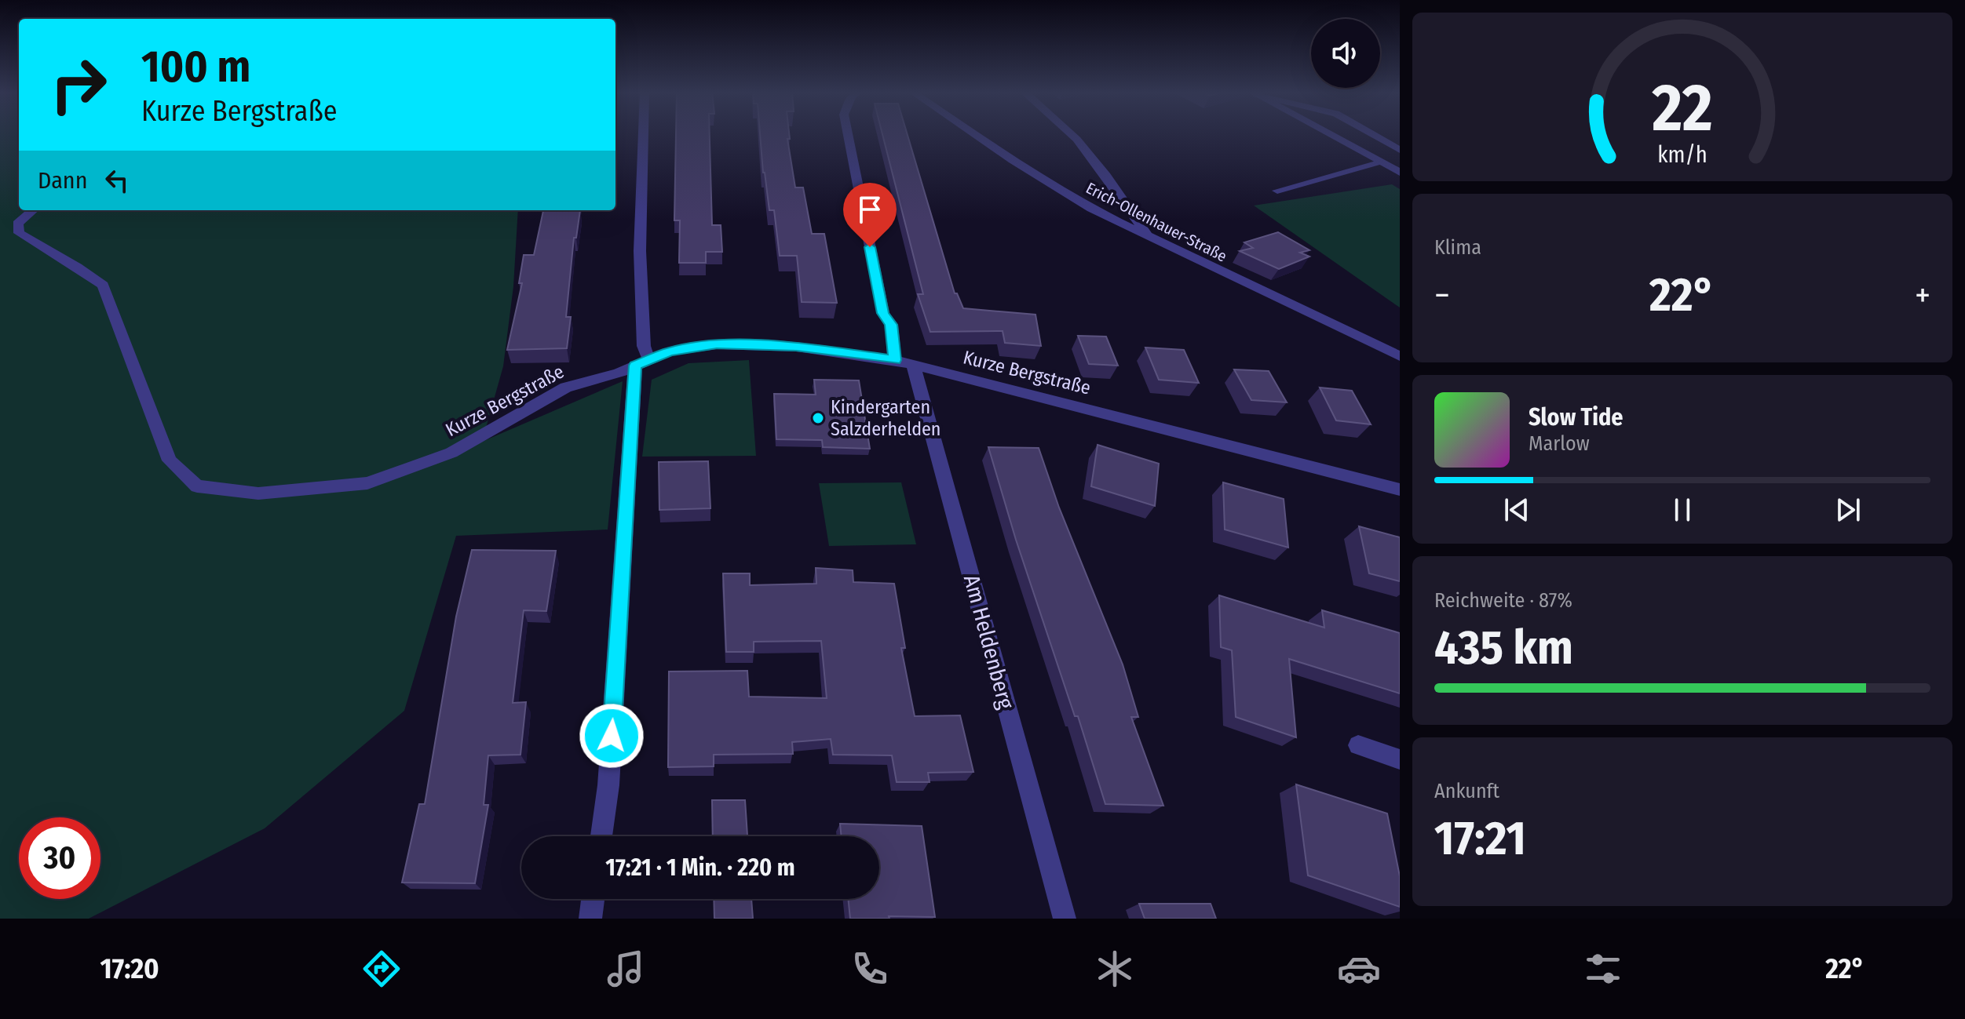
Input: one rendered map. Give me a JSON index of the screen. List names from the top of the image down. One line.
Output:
{"streets":{"street":["Erich-Ollenhauer-Straße","Kurze Bergstraße","Am Heldenberg"]},"crossings":[["Kurze Bergstraße","Am Heldenberg"]],"places":["Kindergarten Salzderhelden"],"page":{"turn":["100 m","Kurze Bergstraße"],"then":"Dann","tile":["Klima",["Reichweite · 87%","435 km"],["Ankunft","17:21"]],"heat":["−","22°","+"],"song":["Slow Tide","Marlow"],"limit":"30","trip":"17:21 · 1 Min. · 220 m","tabs":["17:20","22°"],"gauge":["22","km/h"]}}
